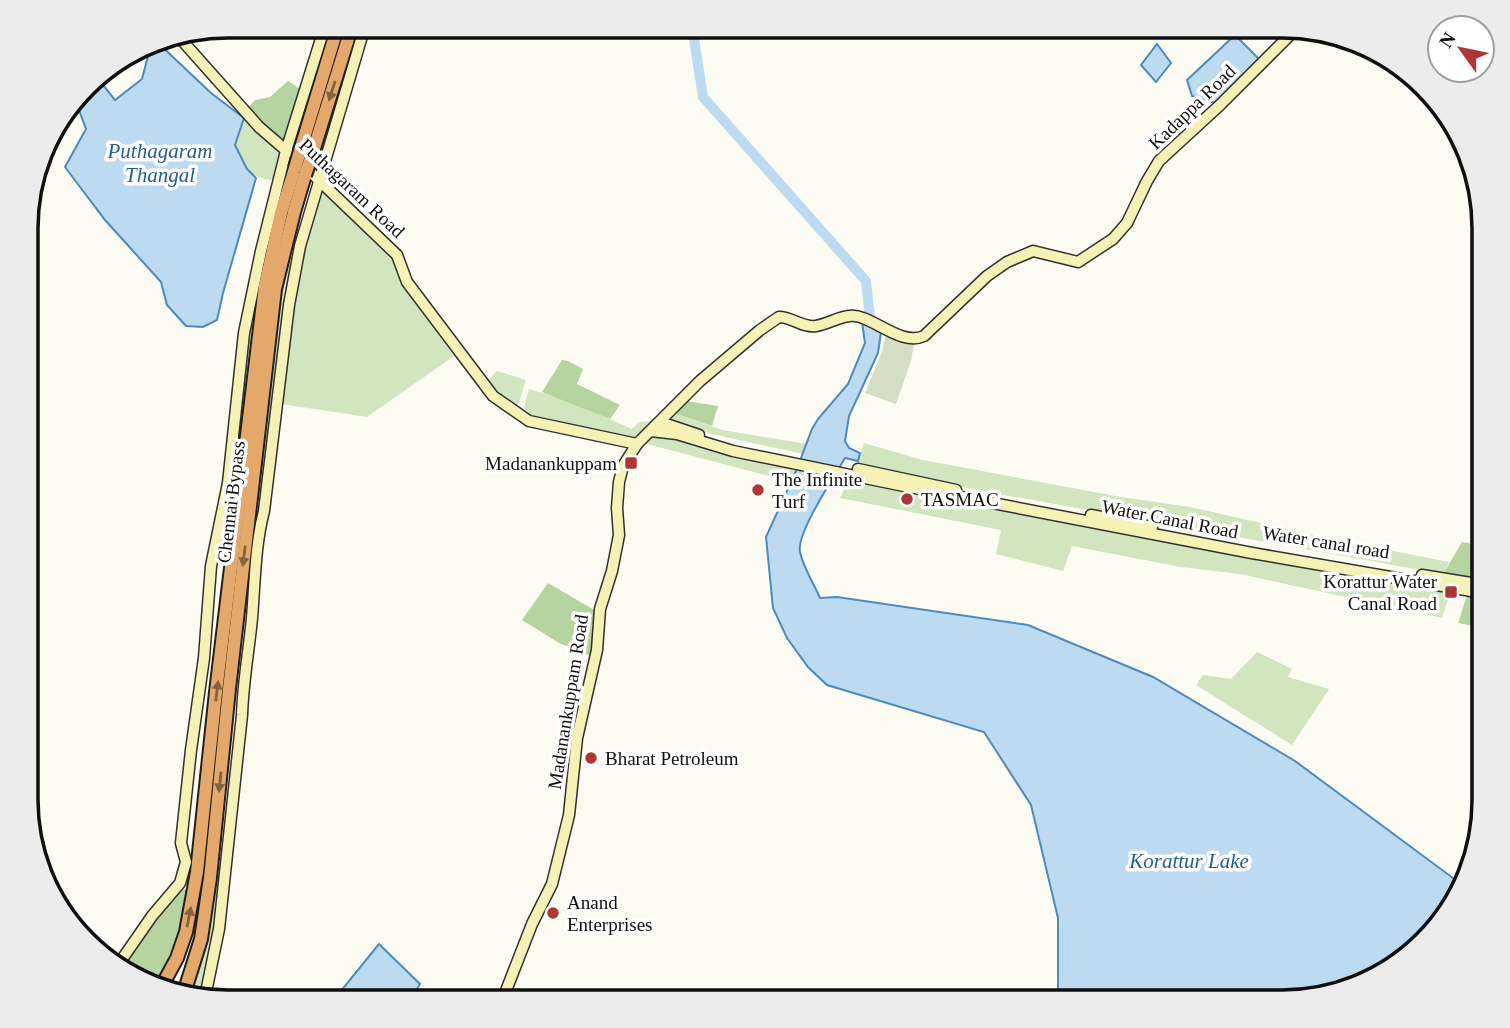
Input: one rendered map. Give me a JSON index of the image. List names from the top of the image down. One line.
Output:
{"streets":{"highway":["Chennai Bypass"],"main road":["Kadappa Road","Puthagaram Road","Water Canal Road","Water canal road","Madanankuppam Road"]},"crossings":[["Puthagaram Road","Madanankuppam Road"],["Water Canal Road","Water canal road"]],"water":["Puthagaram Thangal","Korattur Lake"],"places":{"transit":["Madanankuppam","Korattur Water Canal Road"],"other":["The Infinite Turf","TASMAC","Bharat Petroleum","Anand Enterprises"]},"north":"top left"}
